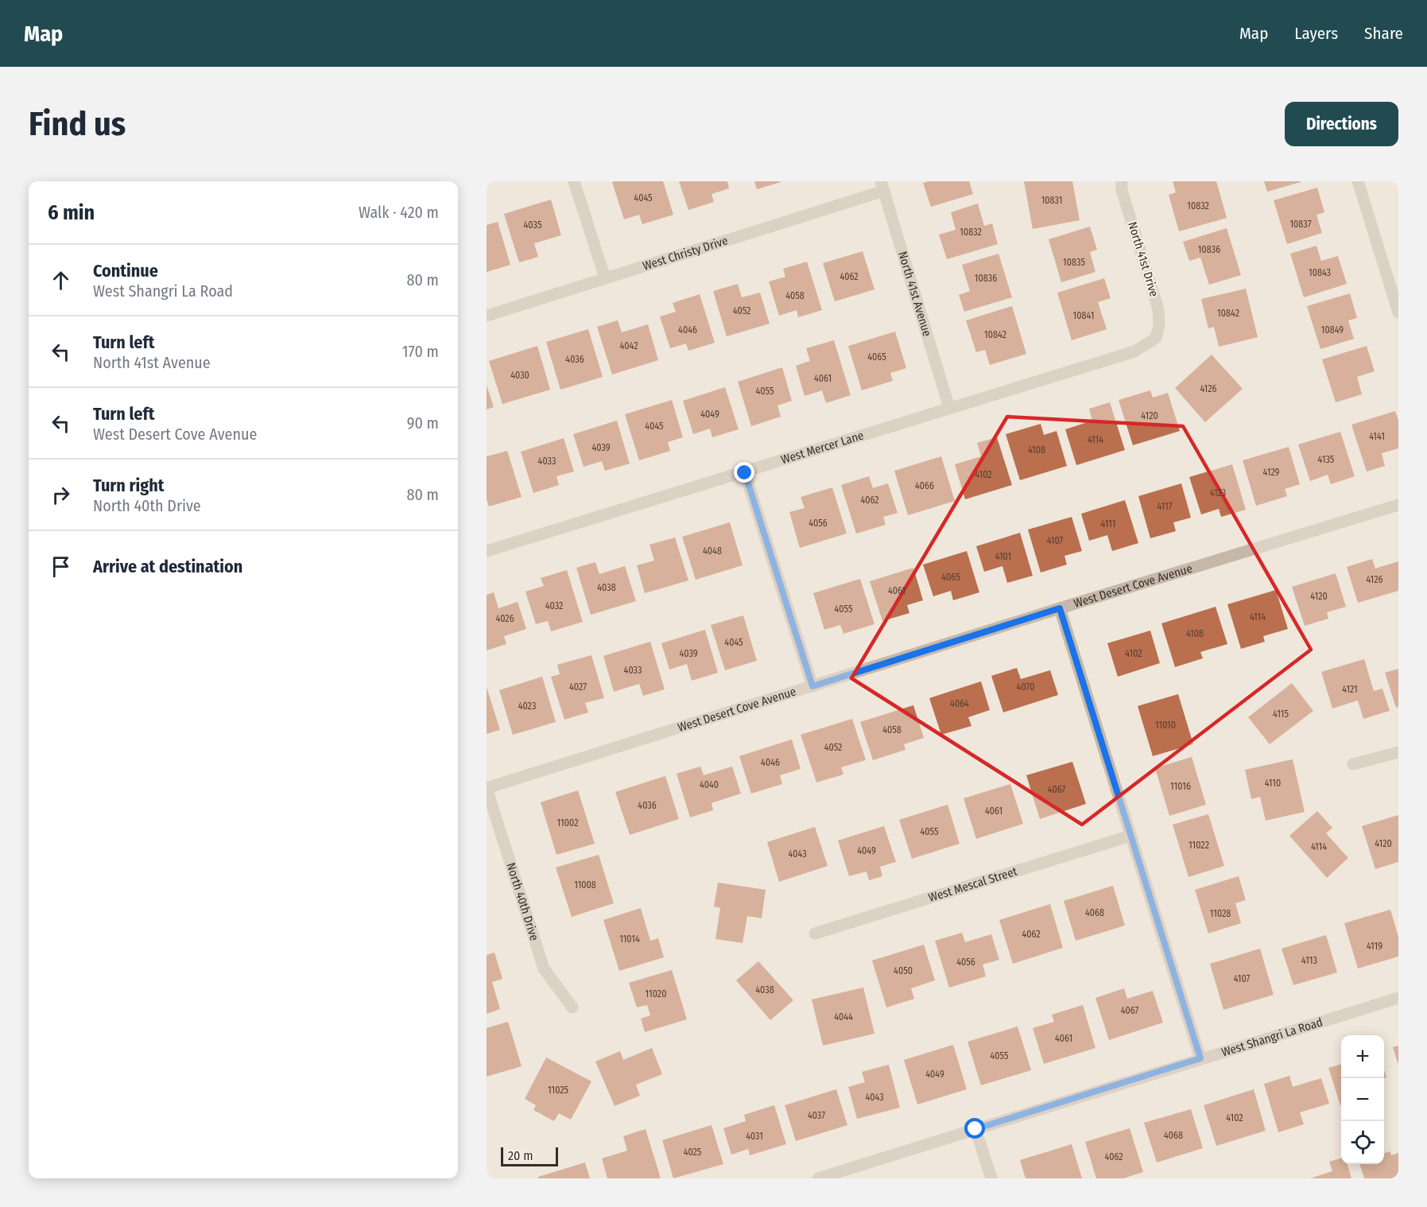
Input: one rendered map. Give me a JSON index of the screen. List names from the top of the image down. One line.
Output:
{"streets":{"street":["West Christy Drive","North 41st Drive","North 41st Avenue","West Mercer Lane","West Desert Cove Avenue","West Mescal Street","North 40th Drive","West Shangri La Road"]},"crossings":[["West Christy Drive","North 41st Avenue"],["North 41st Drive","West Mercer Lane"],["North 41st Avenue","West Mercer Lane"],["West Desert Cove Avenue","North 40th Drive"]],"house_numbers":["4045","10831","10832","10837","4035","10832","10836","10835","10843","4062","10836","4058","4052","10842","10841","4046","10849","10842","4042","4065","4036","4030","4061","4126","4055","4049","4120","4045","4141","4114","4039","4108","4135","4033","4129","4102","4066","4123","4062","4117","4056","4111","4107","4048","4101","4065","4126","4038","4061","4120","4032","4055","4114","4026","4108","4045","4039","4102","4033","4027","4070","4121","4064","4023","4115","11010","4058","4052","4046","4110","4040","11016","4067","4036","4061","11002","4055","4120","11022","4114","4049","4043","11008","4068","11028","4062","11014","4119","4113","4056","4050","4107","4038","11020","4067","4044","4061","4055","4049","11025","4043","4037","4102","4068","4031","4025","4062"],"scale_bar":"20 m","page":{"header":"Map","nav":["Map","Layers","Share"],"buttons":"Directions","title":"Find us","heading":["6 min","Walk · 420 m"],"list":[["Continue","West Shangri La Road","80 m"],["Turn left","North 41st Avenue","170 m"],["Turn left","West Desert Cove Avenue","90 m"],["Turn right","North 40th Drive","80 m"],"Arrive at destination"],"map_buttons":["+","−"],"scale":"20 m"}}
